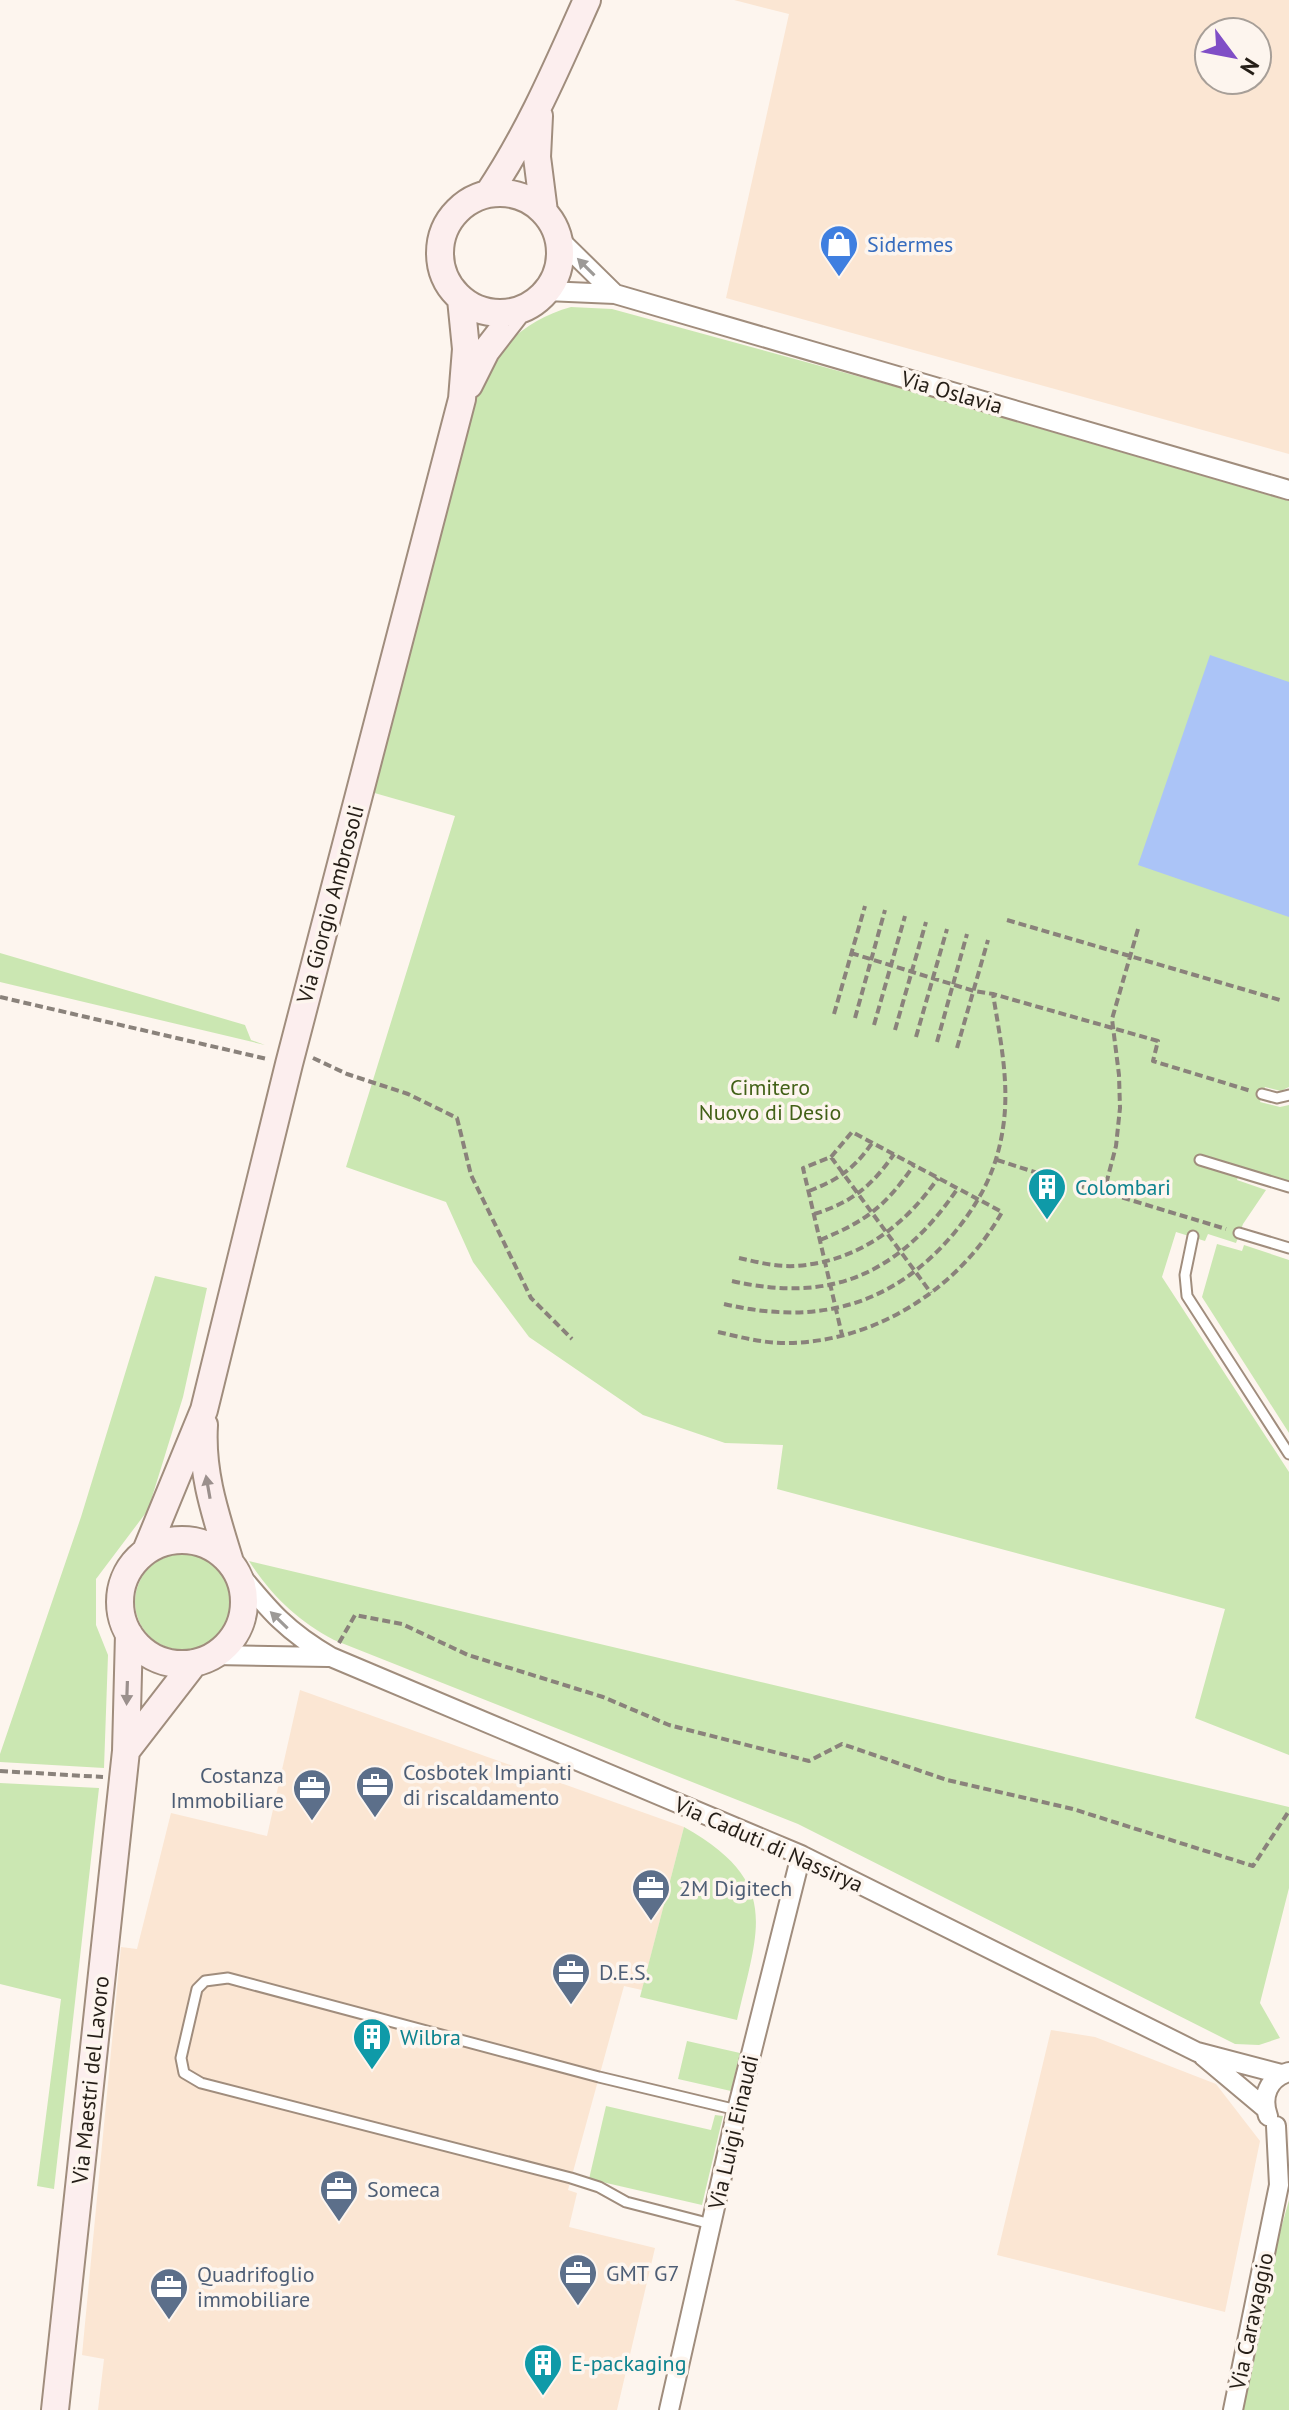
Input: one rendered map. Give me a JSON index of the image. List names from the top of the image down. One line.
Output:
{"streets":{"main road":["Via Giorgio Ambrosoli","Via Maestri del Lavoro"],"street":["Via Oslavia","Via Caduti di Nassirya","Via Luigi Einaudi","Via Caravaggio"]},"crossings":[["Via Oslavia","Via Giorgio Ambrosoli"],["Via Giorgio Ambrosoli","Via Caduti di Nassirya"],["Via Giorgio Ambrosoli","Via Maestri del Lavoro"],["Via Caduti di Nassirya","Via Maestri del Lavoro"],["Via Caduti di Nassirya","Via Luigi Einaudi"],["Via Caduti di Nassirya","Via Caravaggio"]],"parks":["Cimitero Nuovo di Desio"],"places":{"shop":["Sidermes"],"building":["Colombari","Wilbra","E-packaging"],"office":["Cosbotek Impianti di riscaldamento","Costanza Immobiliare","2M Digitech","D.E.S.","Someca","GMT G7","Quadrifoglio immobiliare"]},"north":"bottom right"}
